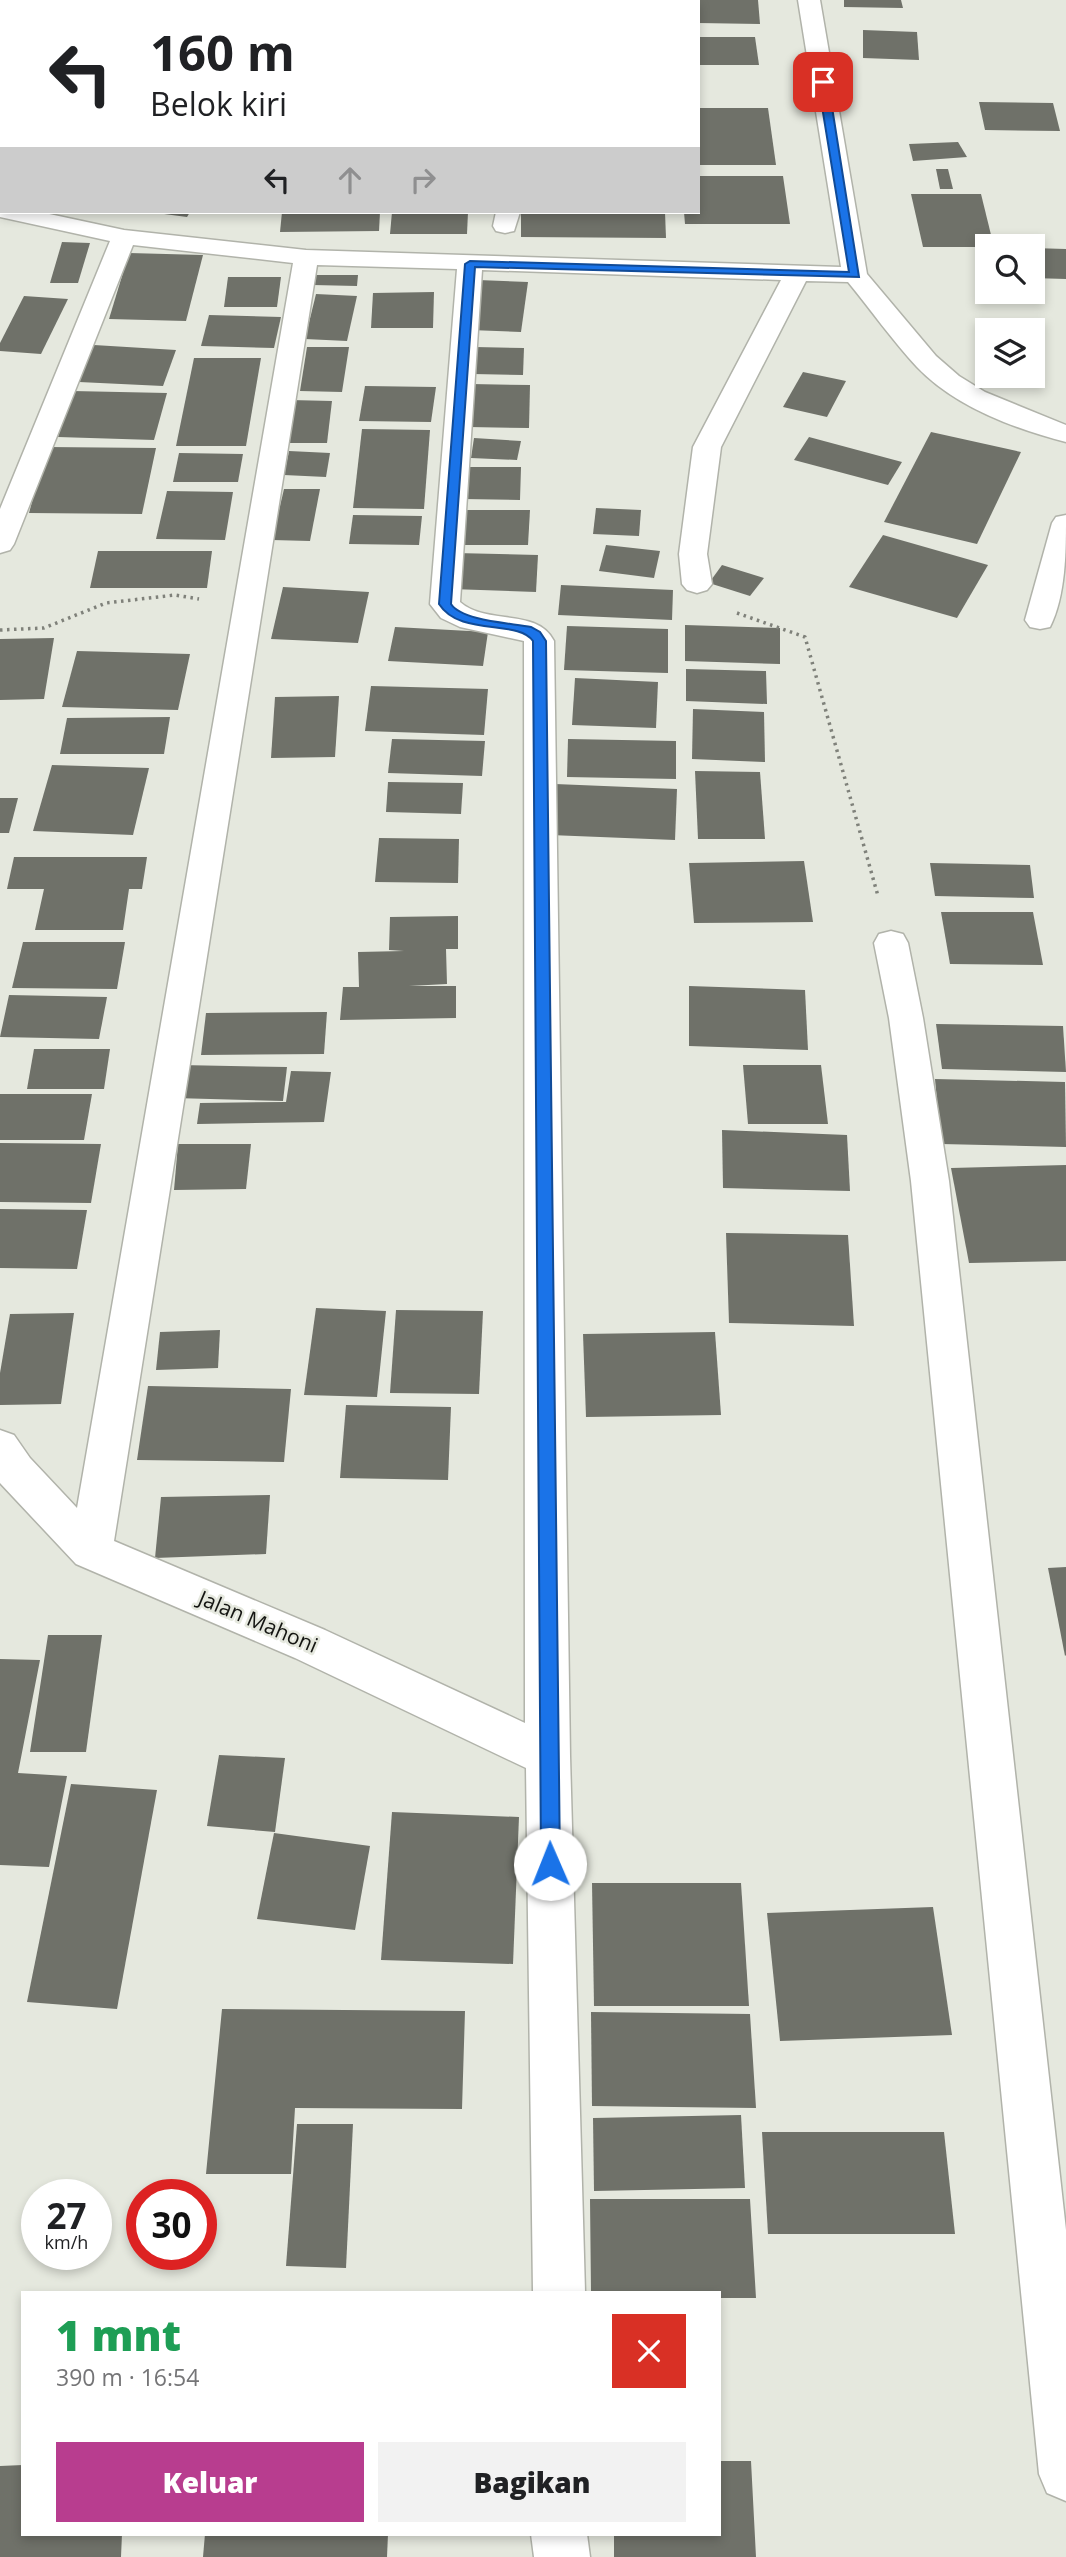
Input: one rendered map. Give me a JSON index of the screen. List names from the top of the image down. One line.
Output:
{"streets":{"street":["Jalan Mahoni"]},"page":{"turn":["160 m","Belok kiri"],"speed":"27 km/h","limit":"30","heading":["1 mnt","390 m · 16:54"],"buttons":["Keluar","Bagikan"]}}
